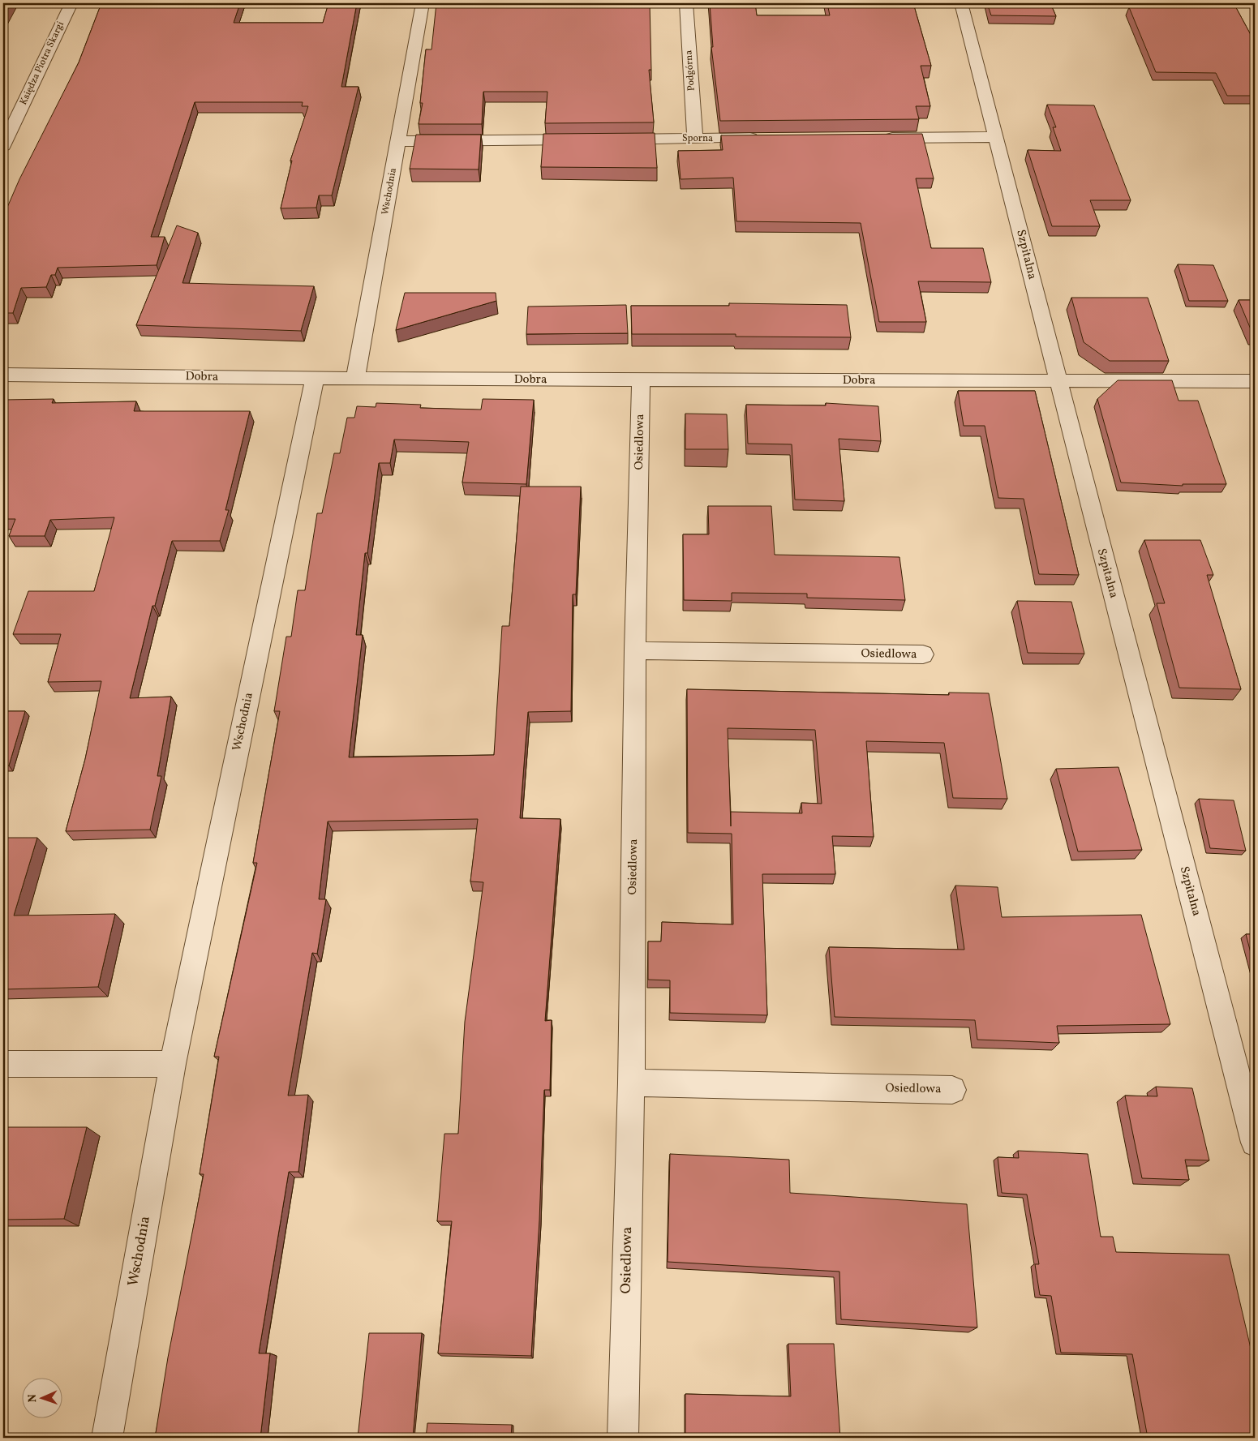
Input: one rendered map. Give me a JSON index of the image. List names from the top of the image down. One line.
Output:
{"streets":{"street":["Księdza Piotra Skargi","Podgórna","Sporna","Wschodnia","Szpitalna","Dobra","Osiedlowa"]},"crossings":[["Podgórna","Sporna"],["Wschodnia","Dobra"],["Szpitalna","Dobra"],["Dobra","Osiedlowa"]],"north":"left"}
